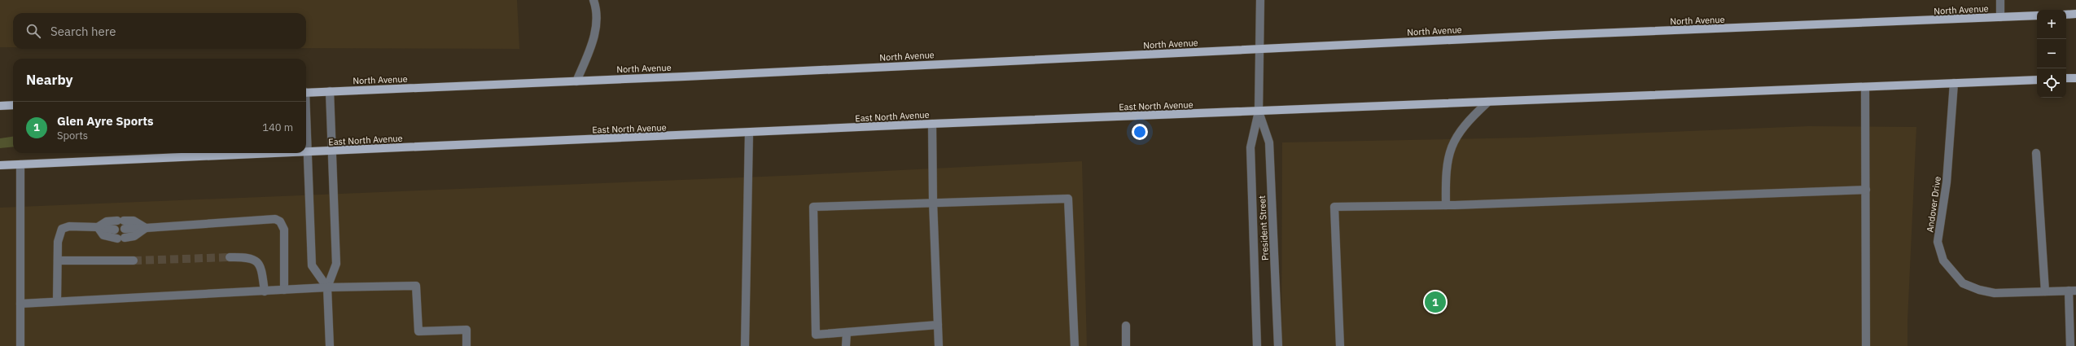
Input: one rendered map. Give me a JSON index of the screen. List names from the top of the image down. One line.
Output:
{"streets":{"main road":["North Avenue","East North Avenue"],"street":["Andover Drive","President Street"]},"crossings":[["North Avenue","President Street"],["East North Avenue","President Street"]],"page":{"map_buttons":["+","−"],"search":"Search here","heading":"Nearby","list":[{"mark":"1","name":"Glen Ayre Sports","note":"Sports","value":"140 m"}],"pins":"1"}}
